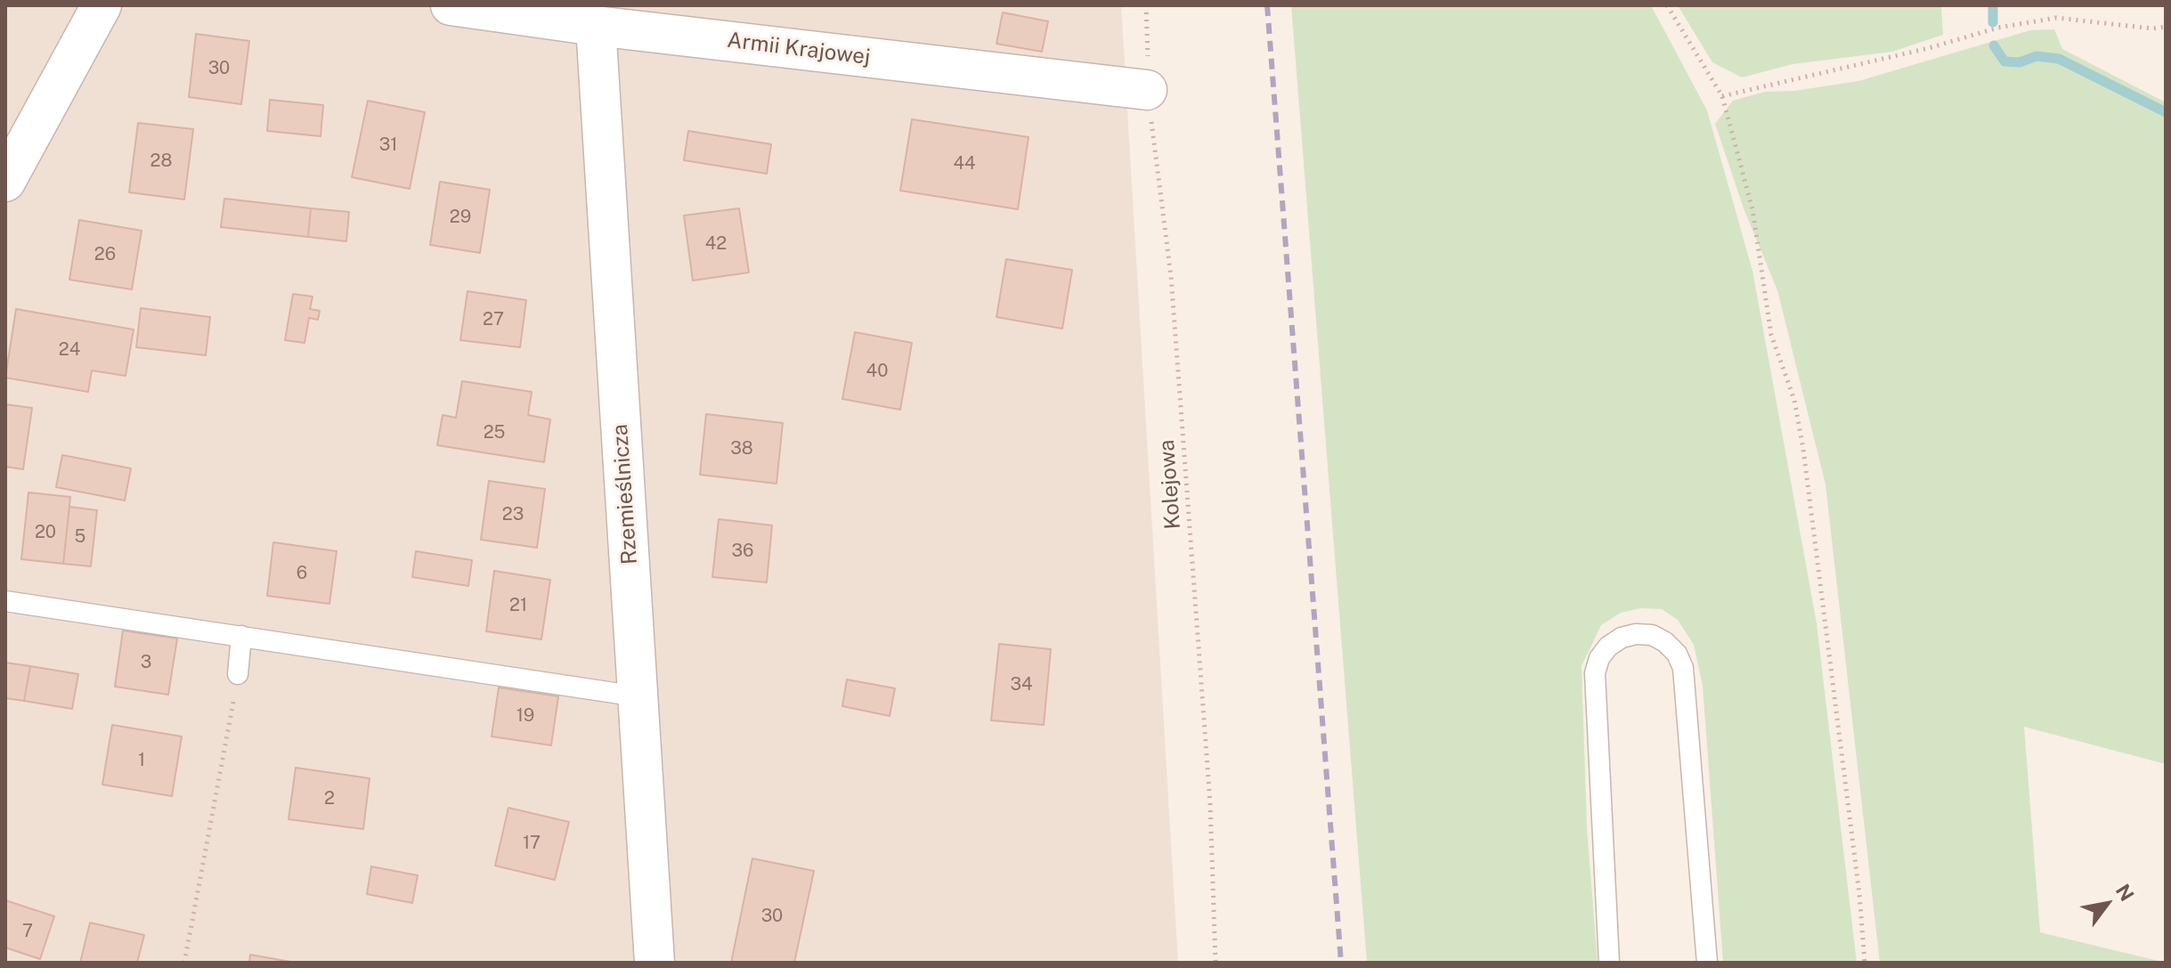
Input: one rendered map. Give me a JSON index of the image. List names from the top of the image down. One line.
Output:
{"streets":{"street":["Armii Krajowej","Rzemieślnicza"],"path":["Kolejowa"]},"crossings":[["Armii Krajowej","Kolejowa"],["Armii Krajowej","Rzemieślnicza"]],"house_numbers":["30","31","28","44","29","42","26","27","24","40","25","38","23","20","5","36","6","21","3","34","19","1","2","17","30","7"],"north":"top right"}
